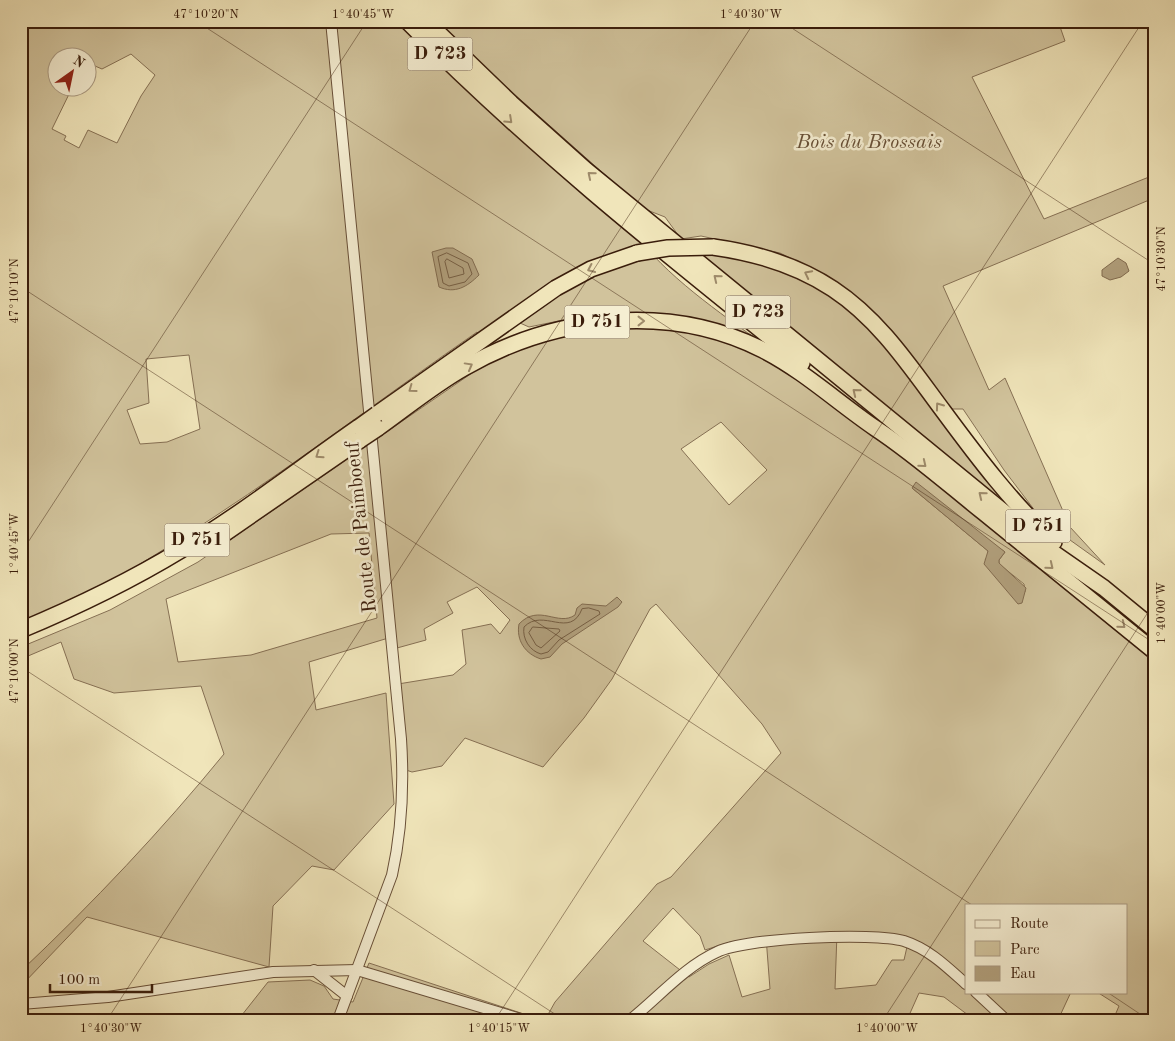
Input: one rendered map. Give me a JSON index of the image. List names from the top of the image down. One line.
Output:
{"streets":{"highway":["D 723","D 751"],"street":["Route de Paimboeuf"]},"crossings":[["D 723","D 751"]],"parks":["Bois du Brossais"],"legend":["Route","Parc","Eau"],"scale_bar":"100 m","north":"top right","coordinates":["47°10'20\"N","1°40'45\"W","1°40'30\"W","47°10'30\"N","47°10'10\"N","1°40'00\"W","47°10'00\"N","1°40'15\"W"]}
